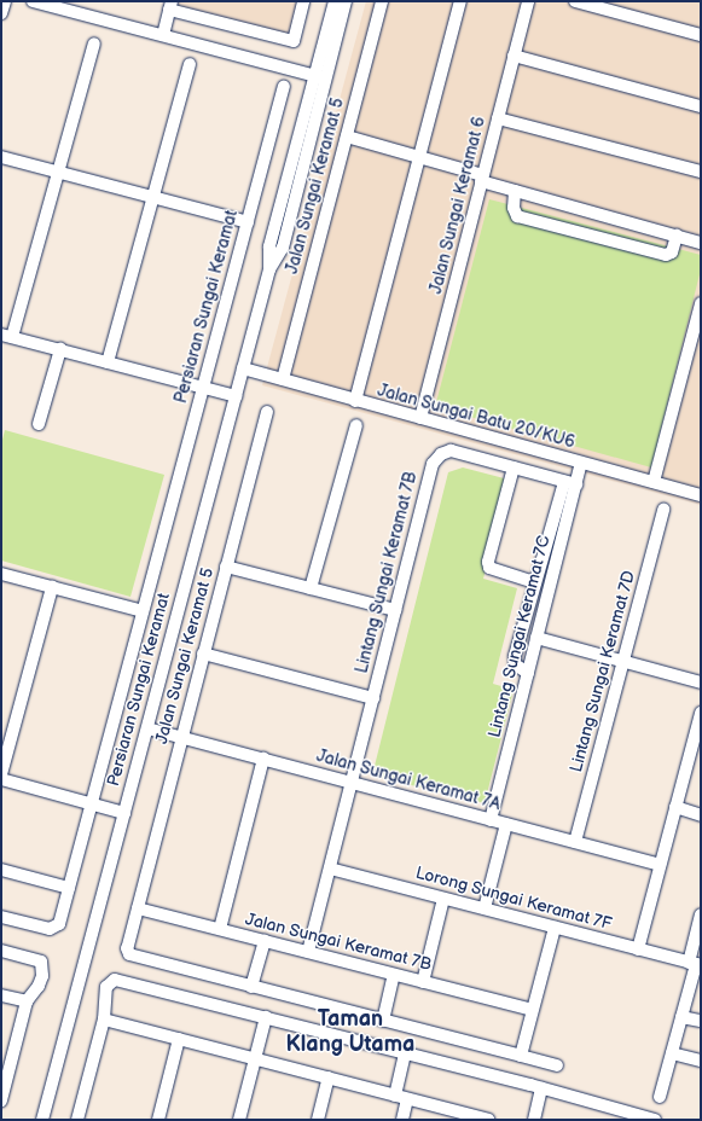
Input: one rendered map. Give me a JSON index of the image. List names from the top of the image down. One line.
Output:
{"streets":{"street":["Jalan Sungai Keramat 5","Jalan Sungai Keramat 6","Persiaran Sungai Keramat","Jalan Sungai Batu 20/KU6","Lintang Sungai Keramat 7B","Lintang Sungai Keramat 7C","Lintang Sungai Keramat 7D","Jalan Sungai Keramat 7A","Lorong Sungai Keramat 7F","Jalan Sungai Keramat 7B"]},"crossings":[["Jalan Sungai Keramat 5","Jalan Sungai Batu 20/KU6"],["Jalan Sungai Keramat 5","Jalan Sungai Keramat 7A"],["Jalan Sungai Keramat 5","Jalan Sungai Keramat 7B"],["Jalan Sungai Keramat 6","Jalan Sungai Batu 20/KU6"],["Persiaran Sungai Keramat","Jalan Sungai Batu 20/KU6"],["Persiaran Sungai Keramat","Jalan Sungai Keramat 7A"],["Jalan Sungai Batu 20/KU6","Lintang Sungai Keramat 7C"],["Lintang Sungai Keramat 7B","Lintang Sungai Keramat 7C"],["Lintang Sungai Keramat 7B","Jalan Sungai Keramat 7A"],["Lintang Sungai Keramat 7B","Lorong Sungai Keramat 7F"],["Lintang Sungai Keramat 7B","Jalan Sungai Keramat 7B"],["Lintang Sungai Keramat 7C","Jalan Sungai Keramat 7A"],["Lintang Sungai Keramat 7D","Jalan Sungai Keramat 7A"]],"districts":["Taman Klang Utama"]}
